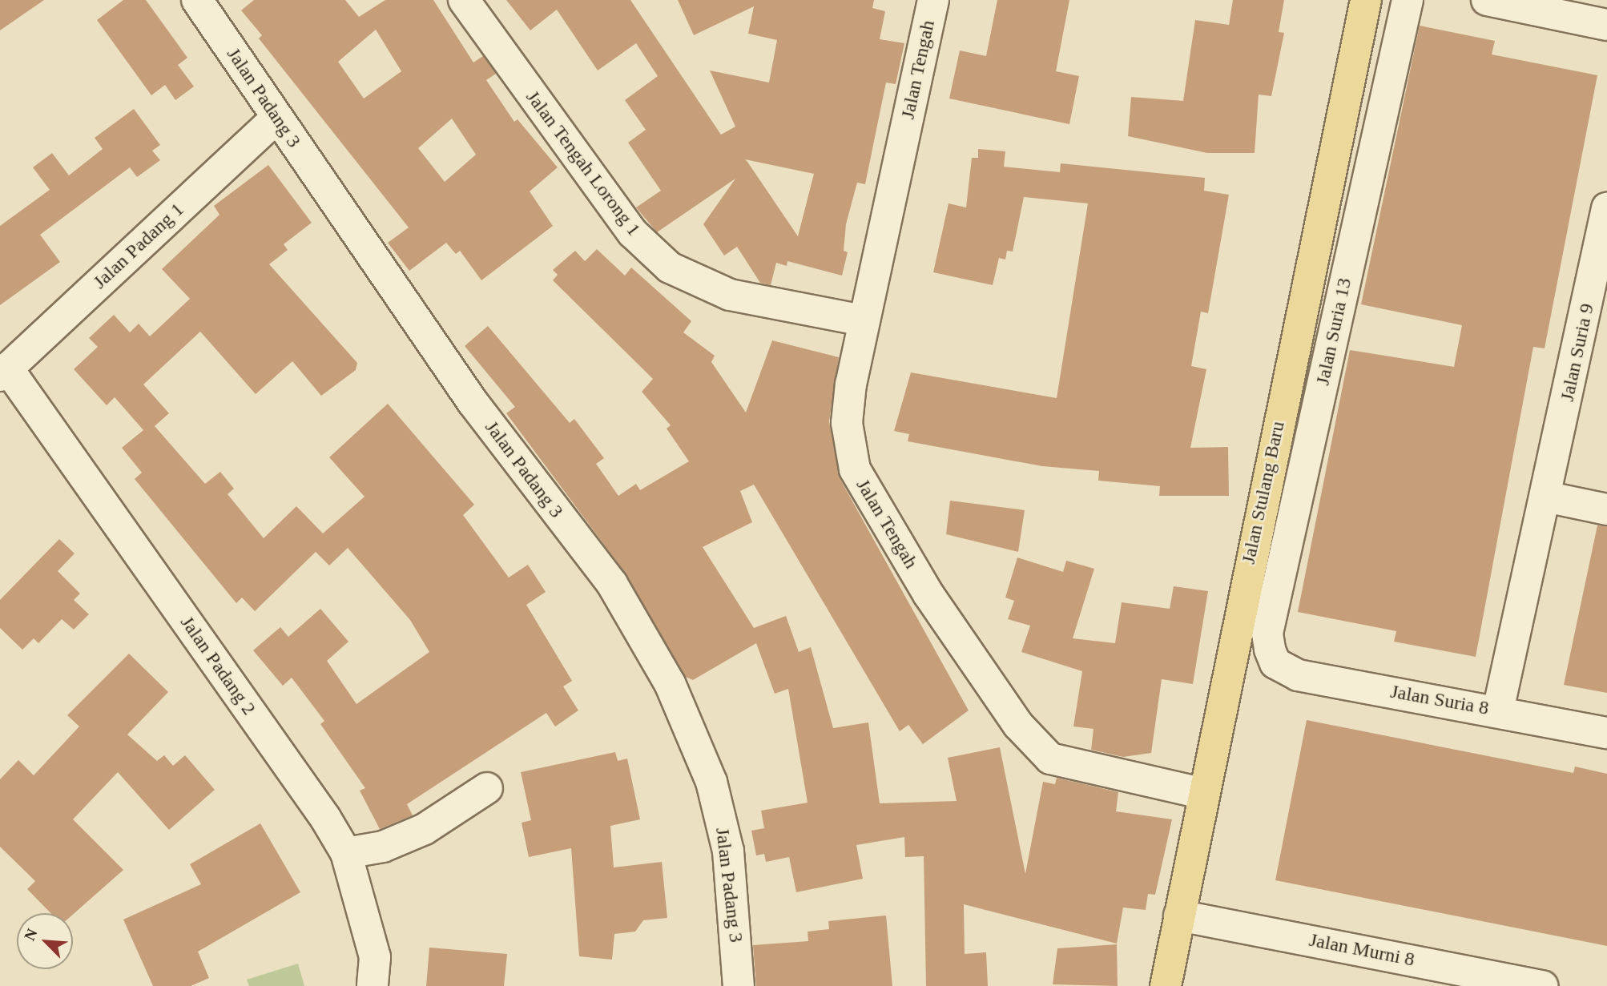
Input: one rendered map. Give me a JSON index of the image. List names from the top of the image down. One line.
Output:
{"streets":{"main road":["Jalan Stulang Baru"],"street":["Jalan Tengah","Jalan Padang 3","Jalan Tengah Lorong 1","Jalan Padang 1","Jalan Suria 13","Jalan Suria 9","Jalan Padang 2","Jalan Suria 8","Jalan Murni 8"]},"crossings":[["Jalan Tengah","Jalan Tengah Lorong 1"],["Jalan Tengah","Jalan Stulang Baru"],["Jalan Padang 3","Jalan Padang 1"],["Jalan Padang 1","Jalan Padang 2"],["Jalan Suria 13","Jalan Suria 8"],["Jalan Suria 9","Jalan Suria 8"],["Jalan Stulang Baru","Jalan Murni 8"]],"north":"top left"}
